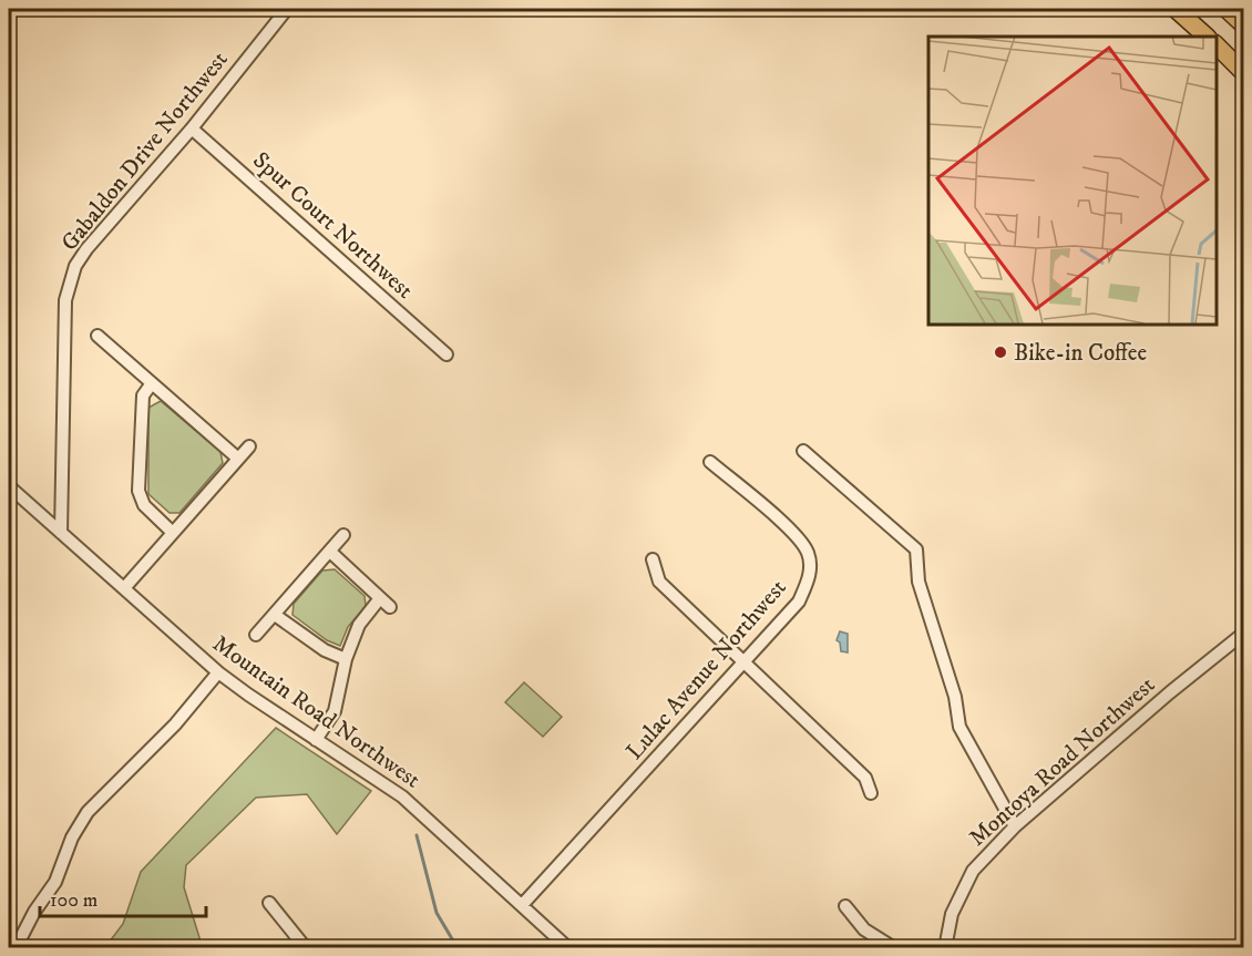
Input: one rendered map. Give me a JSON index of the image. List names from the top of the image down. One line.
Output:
{"streets":{"street":["Gabaldon Drive Northwest","Spur Court Northwest","Lulac Avenue Northwest","Mountain Road Northwest","Montoya Road Northwest"]},"crossings":[["Gabaldon Drive Northwest","Spur Court Northwest"],["Gabaldon Drive Northwest","Mountain Road Northwest"],["Lulac Avenue Northwest","Mountain Road Northwest"]],"places":["Bike-in Coffee"],"scale_bar":"100 m"}
